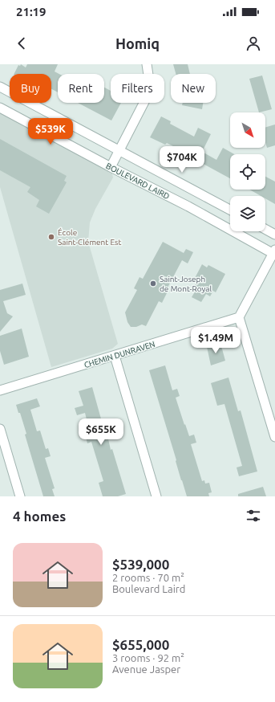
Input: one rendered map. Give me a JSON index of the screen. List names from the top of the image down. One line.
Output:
{"streets":{"street":["BOULEVARD LAIRD","CHEMIN DUNRAVEN"]},"places":["École Saint-Clément Est","Saint-Joseph de Mont-Royal"],"north":"bottom right","page":{"status":"21:19","header":"Homiq","chip":["Buy","Rent","Filters","New"],"price":["$539K","$704K","$1.49M","$655K"],"heading":"4 homes","list":[{"name":"$539,000","note":"2 rooms · 70 m² · Boulevard Laird"},{"name":"$655,000","note":"3 rooms · 92 m² · Avenue Jasper"}]}}
